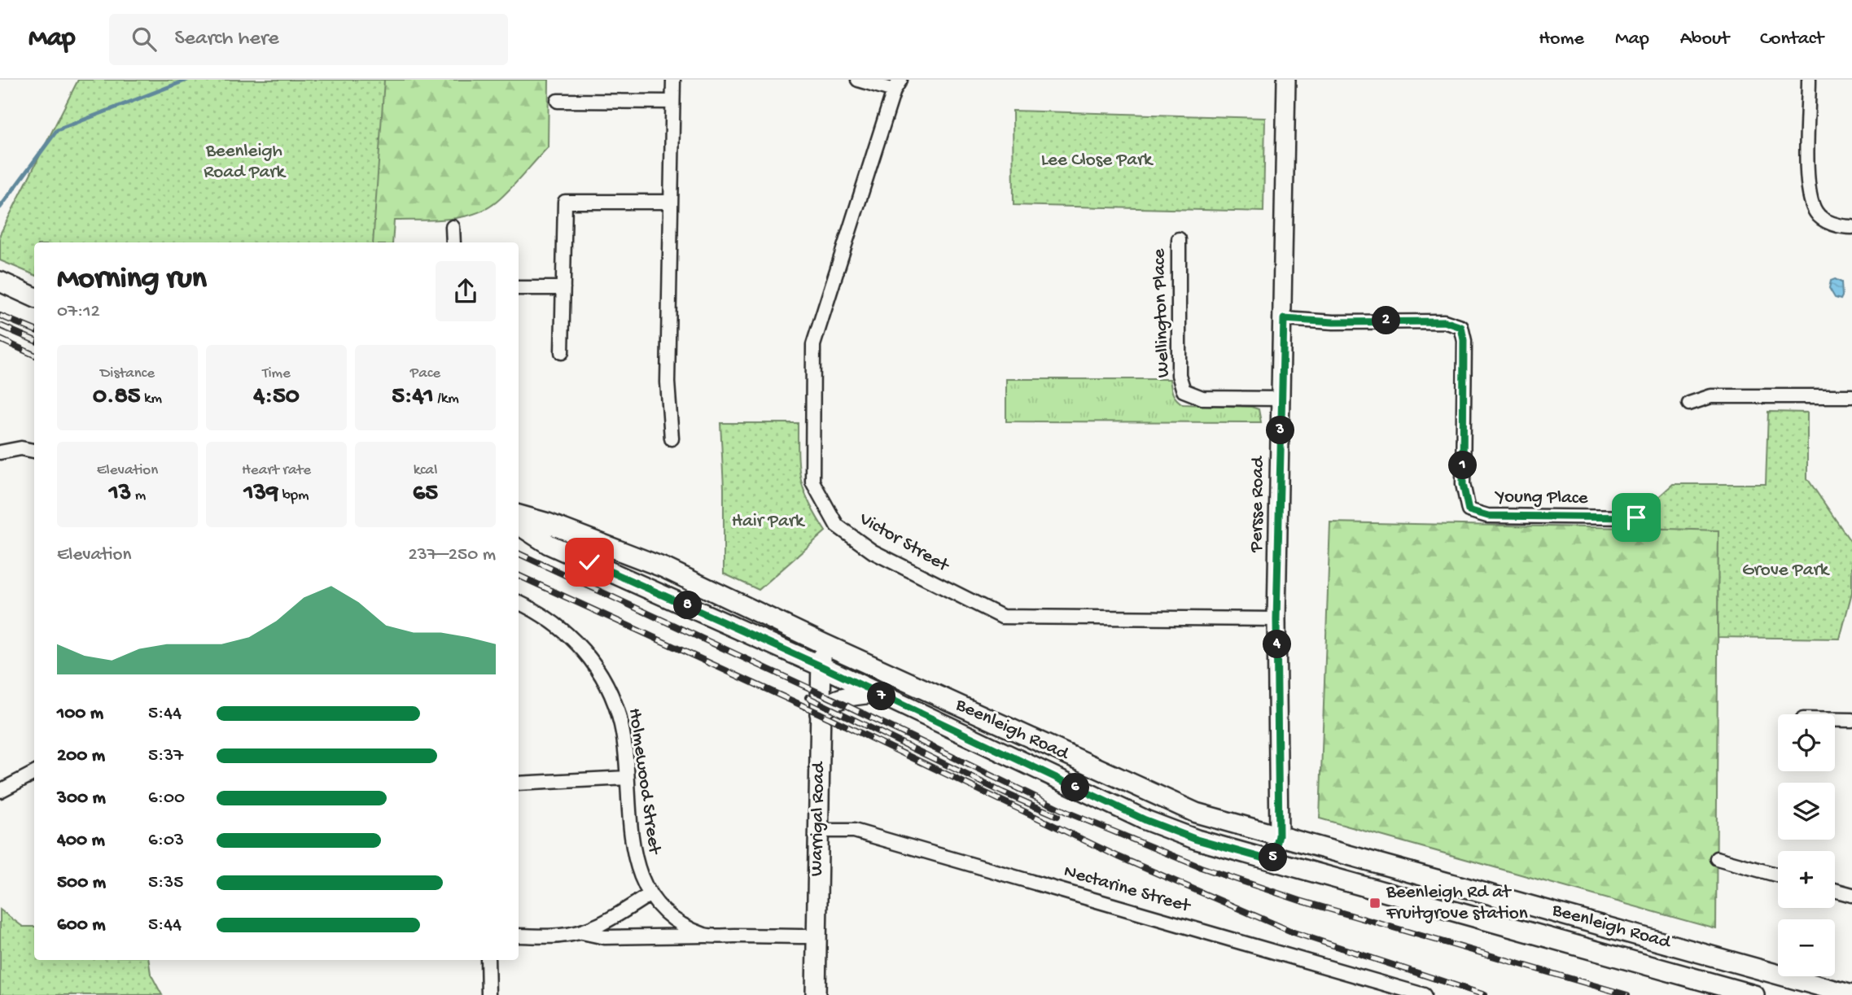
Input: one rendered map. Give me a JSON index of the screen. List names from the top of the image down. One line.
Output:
{"streets":{"main road":["Beenleigh Road","Warrigal Road"],"street":["Wellington Place","Young Place","Persse Road","Victor Street","Holmewood Street","Nectarine Street"]},"crossings":[["Wellington Place","Persse Road"],["Young Place","Persse Road"],["Persse Road","Victor Street"],["Persse Road","Beenleigh Road"],["Beenleigh Road","Warrigal Road"],["Holmewood Street","Warrigal Road"],["Warrigal Road","Nectarine Street"]],"parks":["Beenleigh Road Park","Lee Close Park","Hair Park","Grove Park"],"places":{"transit":["Beenleigh Rd at Fruitgrove station"]},"page":{"header":"Map","search":"Search here","nav":["Home","Map","About","Contact"],"heading":["Morning run","07:12"],"pins":["2","3","1","8","4","7","6","5"],"stats":[["Distance","0.85 km"],["Time","4:50"],["Pace","5:41 /km"],["Elevation","13 m"],["Heart rate","139 bpm"],["kcal","65"]],"chart":["Elevation","237–250 m"],"list":[{"name":"100 m","note":"5:44"},{"name":"200 m","note":"5:37"},{"name":"300 m","note":"6:00"},{"name":"400 m","note":"6:03"},{"name":"500 m","note":"5:35"},{"name":"600 m","note":"5:44"}],"map_buttons":["+","−"]}}
